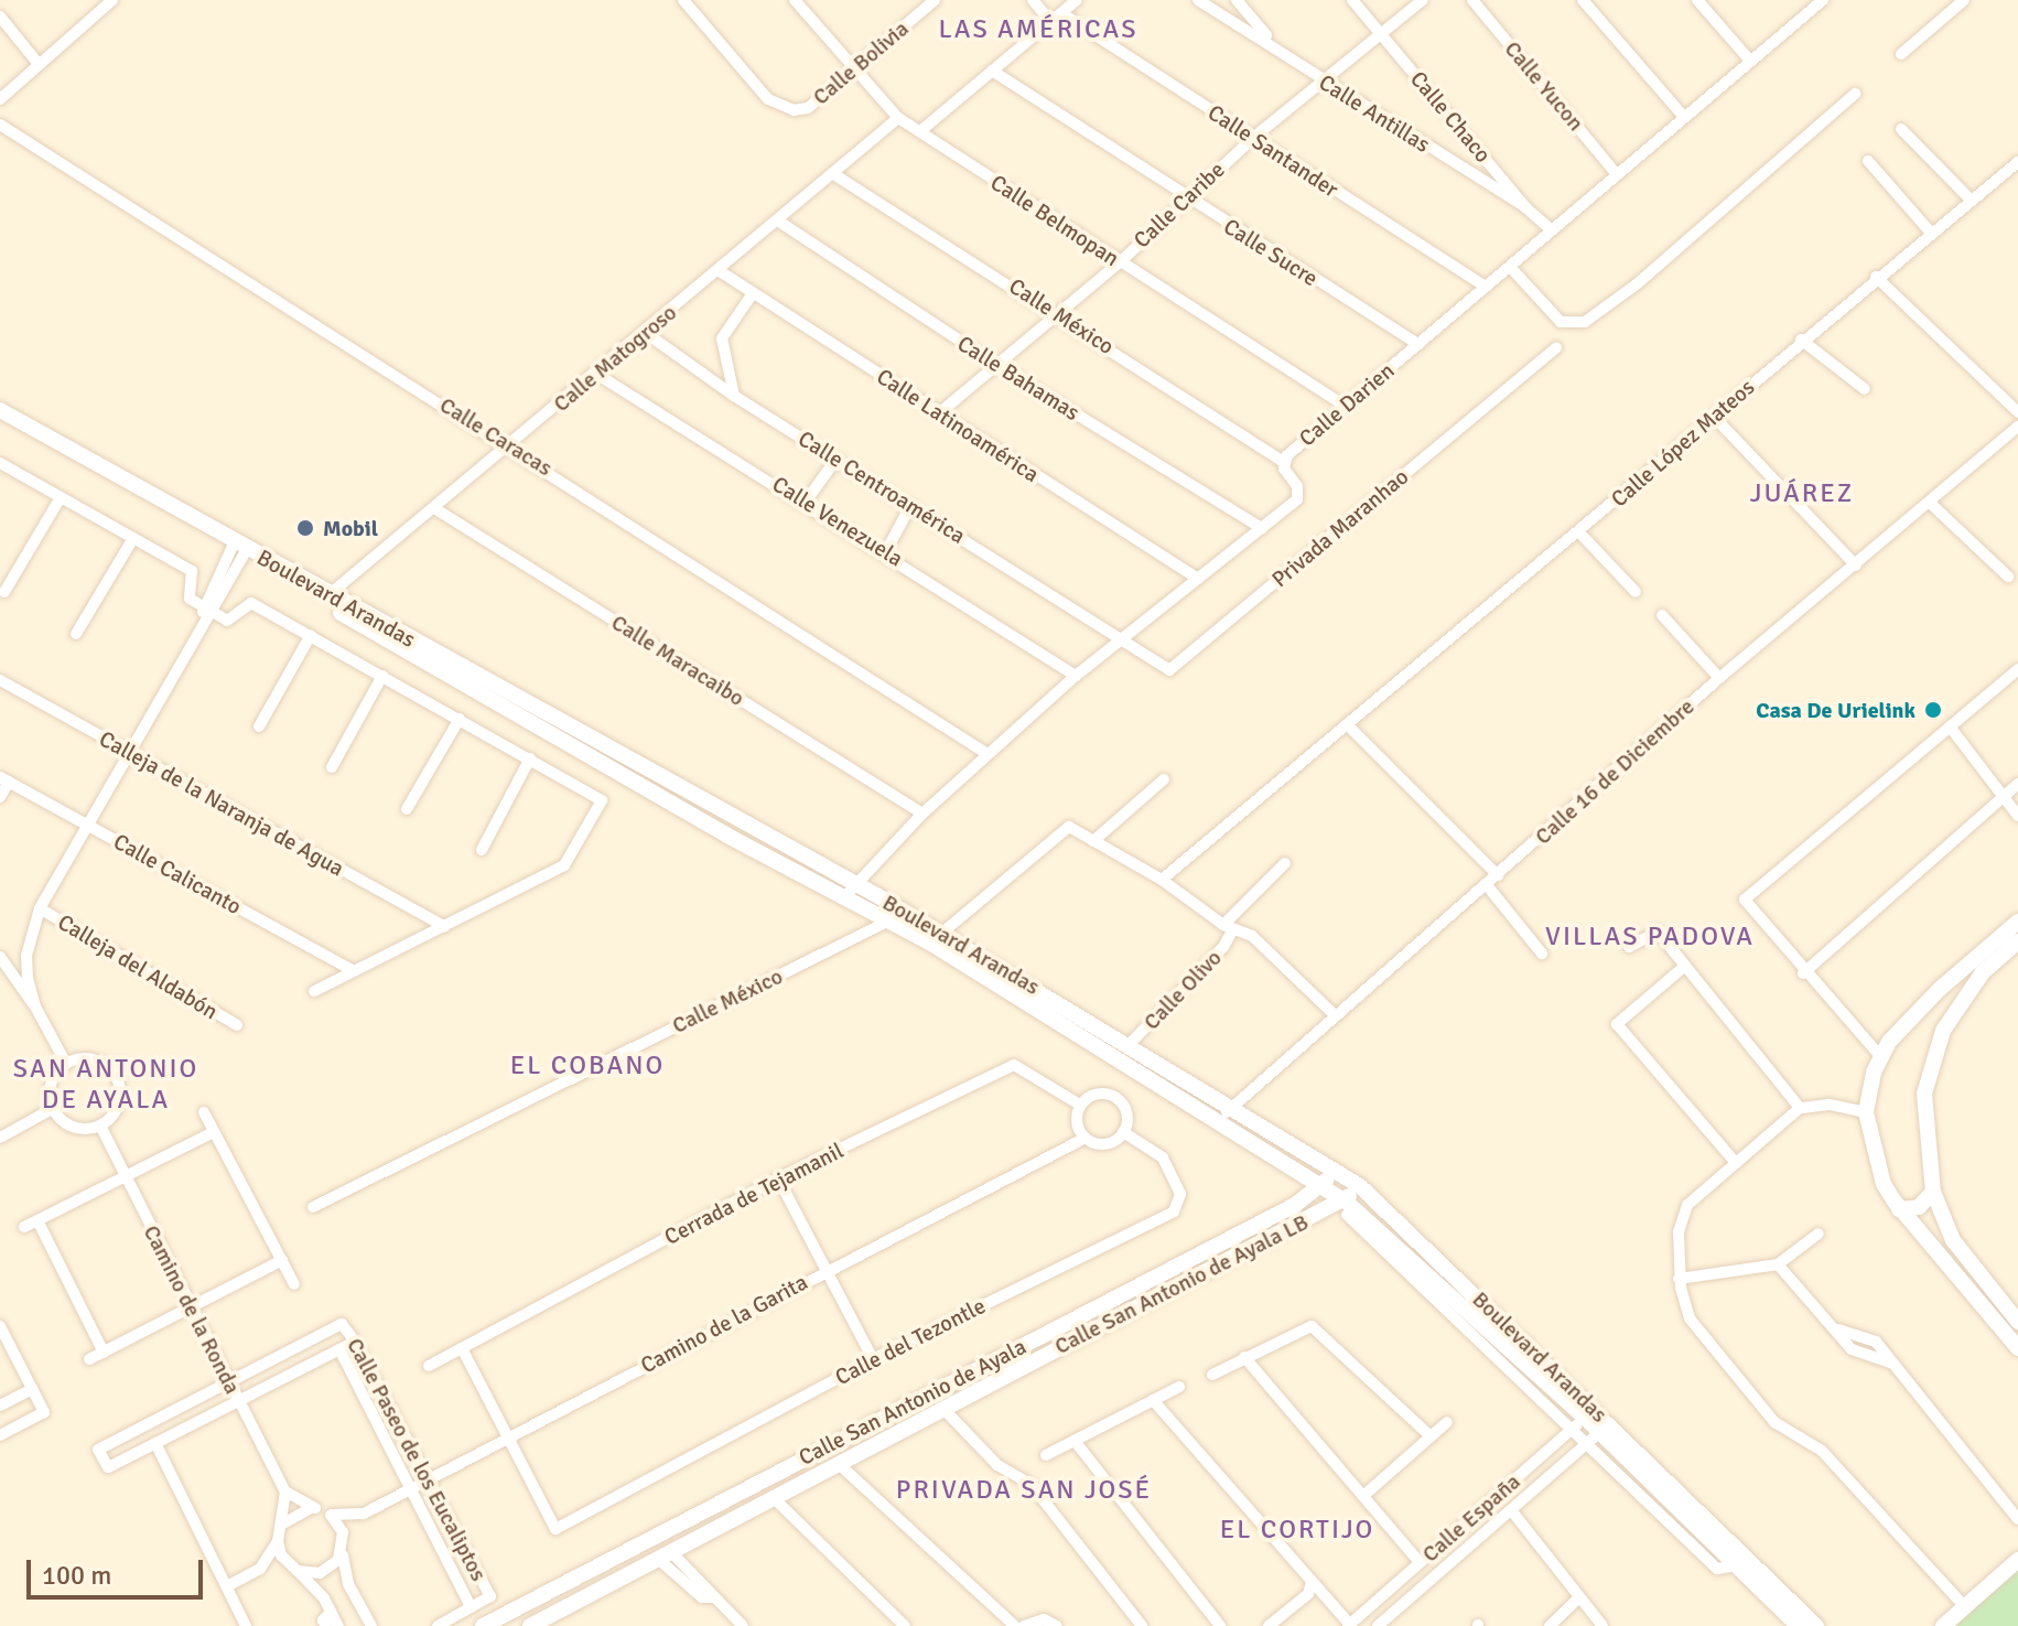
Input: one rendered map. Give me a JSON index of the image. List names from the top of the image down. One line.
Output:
{"streets":{"main road":["Boulevard Arandas","Calle San Antonio de Ayala LB","Calle San Antonio de Ayala"],"street":["Calle Bolivia","Calle Yucon","Calle Antillas","Calle Chaco","Calle Santander","Calle Caribe","Calle Belmopan","Calle Sucre","Calle México","Calle Matogroso","Calle Bahamas","Calle Darien","Calle Latinoamérica","Calle Caracas","Calle López Mateos","Calle Centroamérica","Calle Venezuela","Privada Maranhao","Calle Maracaibo","Calle 16 de Diciembre","Calleja de la Naranja de Agua","Calle Calicanto","Calleja del Aldabón","Calle Olivo","Cerrada de Tejamanil","Camino de la Ronda","Camino de la Garita","Calle del Tezontle","Calle Paseo de los Eucaliptos","Calle España"]},"crossings":[["Calle Bolivia","Calle Belmopan"],["Calle Yucon","Calle Darien"],["Calle Antillas","Calle Chaco"],["Calle Antillas","Calle Caribe"],["Calle Chaco","Calle Caribe"],["Calle Chaco","Calle Darien"],["Calle Santander","Calle Caribe"],["Calle Santander","Calle Darien"],["Calle Caribe","Calle Belmopan"],["Calle Caribe","Calle Sucre"],["Calle Caribe","Calle México"],["Calle Caribe","Calle Bahamas"],["Calle Caribe","Calle Latinoamérica"],["Calle Belmopan","Calle Matogroso"],["Calle Belmopan","Calle Darien"],["Calle Sucre","Calle Darien"],["Calle México","Calle Matogroso"],["Calle México","Calle Darien"],["Calle México","Boulevard Arandas"],["Calle Matogroso","Calle Bahamas"],["Calle Matogroso","Calle Latinoamérica"],["Calle Matogroso","Calle Caracas"],["Calle Matogroso","Calle Centroamérica"],["Calle Matogroso","Calle Venezuela"],["Calle Matogroso","Boulevard Arandas"],["Calle Matogroso","Calle Maracaibo"],["Calle Bahamas","Calle Darien"],["Calle Darien","Calle Latinoamérica"],["Calle Darien","Calle Caracas"],["Calle Darien","Calle Centroamérica"],["Calle Darien","Calle Venezuela"],["Calle Darien","Privada Maranhao"],["Calle Darien","Boulevard Arandas"],["Calle Darien","Calle Maracaibo"],["Calle Centroamérica","Privada Maranhao"],["Boulevard Arandas","Calle 16 de Diciembre"],["Boulevard Arandas","Calle Olivo"],["Boulevard Arandas","Calle San Antonio de Ayala LB"],["Boulevard Arandas","Calle San Antonio de Ayala"],["Boulevard Arandas","Calle España"],["Cerrada de Tejamanil","Camino de la Garita"],["Cerrada de Tejamanil","Calle del Tezontle"],["Camino de la Ronda","Calle Paseo de los Eucaliptos"],["Camino de la Garita","Calle del Tezontle"],["Camino de la Garita","Calle Paseo de los Eucaliptos"]],"districts":["LAS AMÉRICAS","JUÁREZ","VILLAS PADOVA","EL COBANO","SAN ANTONIO DE AYALA","PRIVADA SAN JOSÉ","EL CORTIJO"],"places":["Mobil","Casa De Urielink"],"scale_bar":"100 m"}
